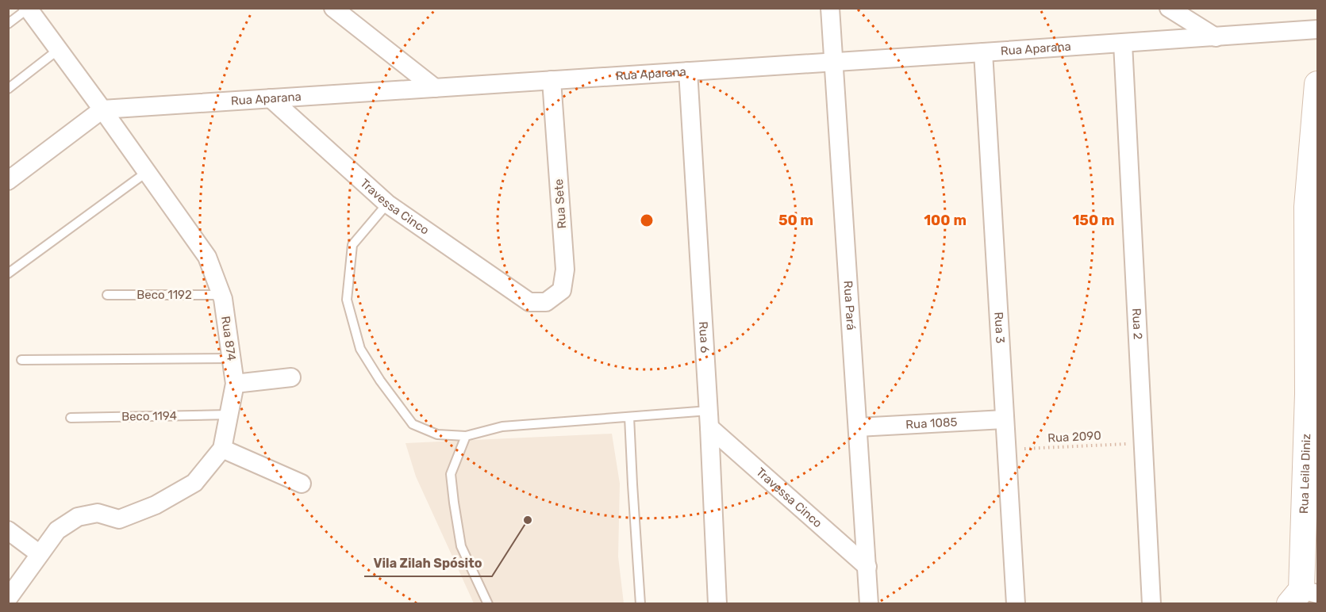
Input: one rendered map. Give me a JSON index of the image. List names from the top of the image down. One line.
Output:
{"streets":{"street":["Rua Aparana","Rua Sete","Travessa Cinco","Rua Pará","Rua 2","Rua 3","Rua 6","Rua 874","Rua 1085","Rua Leila Diniz"],"lane":["Beco 1192","Beco 1194"],"path":["Rua 2090"]},"crossings":[["Rua Aparana","Rua Sete"],["Rua Aparana","Travessa Cinco"],["Rua Aparana","Rua Pará"],["Rua Aparana","Rua 2"],["Rua Aparana","Rua 3"],["Rua Aparana","Rua 6"],["Rua Aparana","Rua 874"],["Rua Sete","Travessa Cinco"],["Travessa Cinco","Rua Pará"],["Travessa Cinco","Rua 6"],["Beco 1192","Rua 874"],["Rua Pará","Rua 1085"],["Rua 2","Rua 2090"],["Rua 3","Rua 1085"],["Rua 3","Rua 2090"],["Rua 874","Beco 1194"]],"places":["Vila Zilah Spósito"],"rings":["50 m","100 m","150 m"]}
